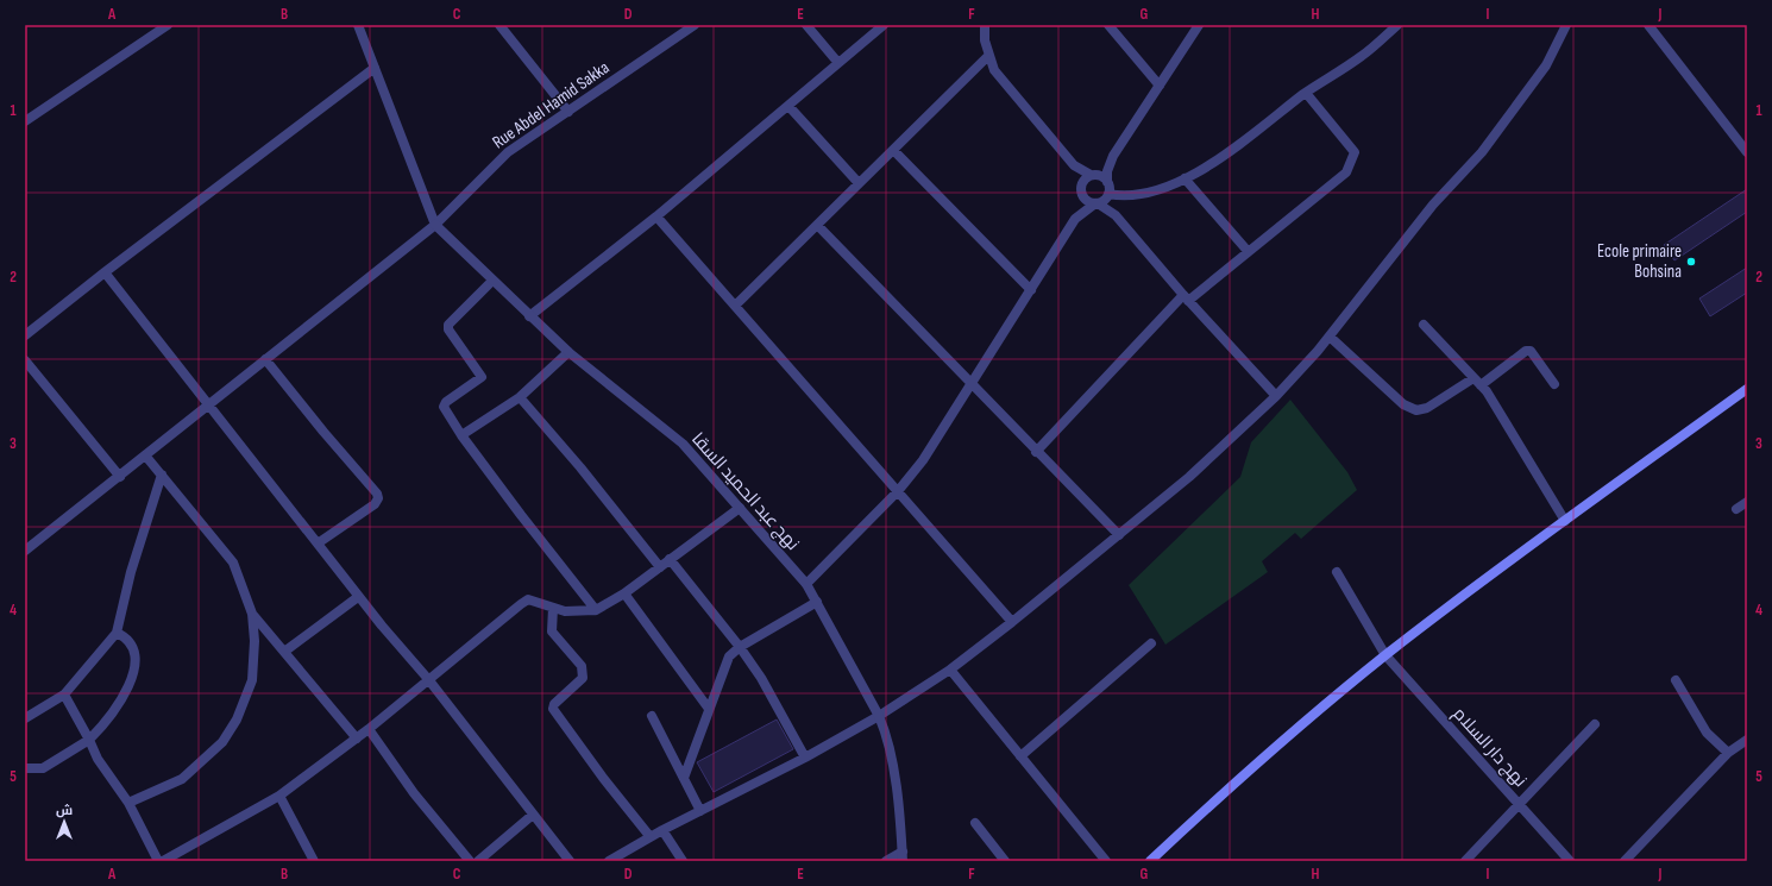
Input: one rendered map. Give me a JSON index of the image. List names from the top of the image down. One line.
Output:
{"streets":{"street":["Rue Abdel Hamid Sakka","نهج عبد الحميد السقا","نهج دار السلام"]},"crossings":[["Rue Abdel Hamid Sakka","نهج عبد الحميد السقا"]],"places":["Ecole primaire Bohsina"],"north":"top","grid":{"columns":["A","B","C","D","E","F","G","H","I","J"],"rows":["1","2","3","4","5"]}}
